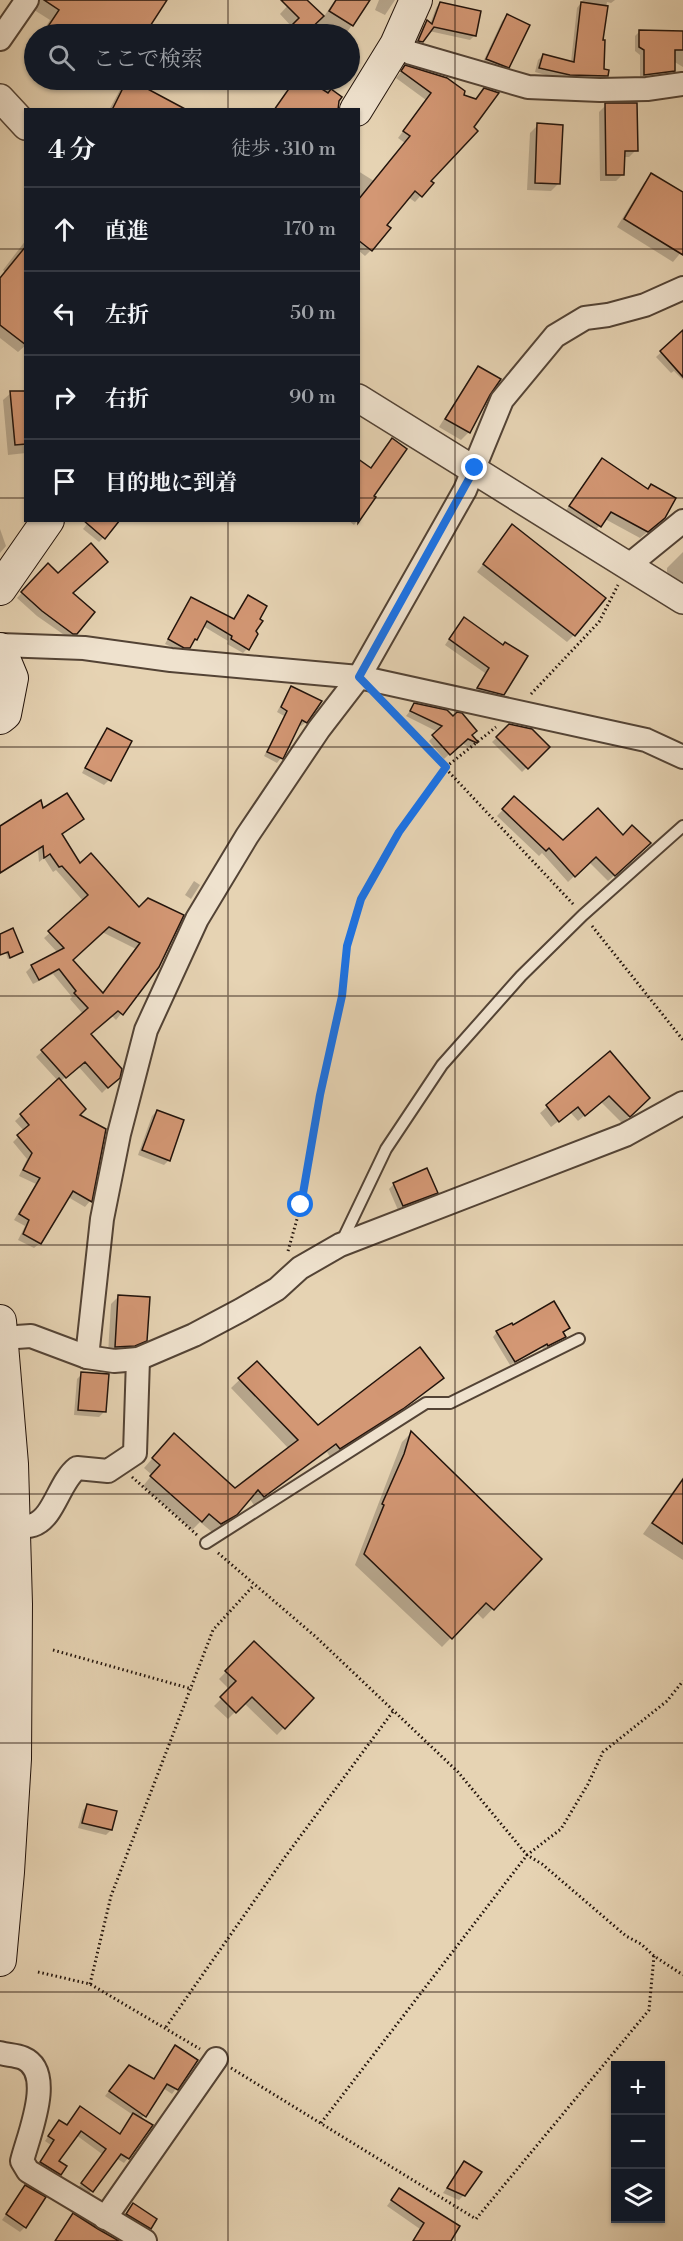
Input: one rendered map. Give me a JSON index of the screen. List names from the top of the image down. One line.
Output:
{"page":{"search":"ここで検索","heading":["4 分","徒歩 · 310 m"],"list":[["直進","170 m"],["左折","50 m"],["右折","90 m"],"目的地に到着"],"map_buttons":["+","−"]}}
